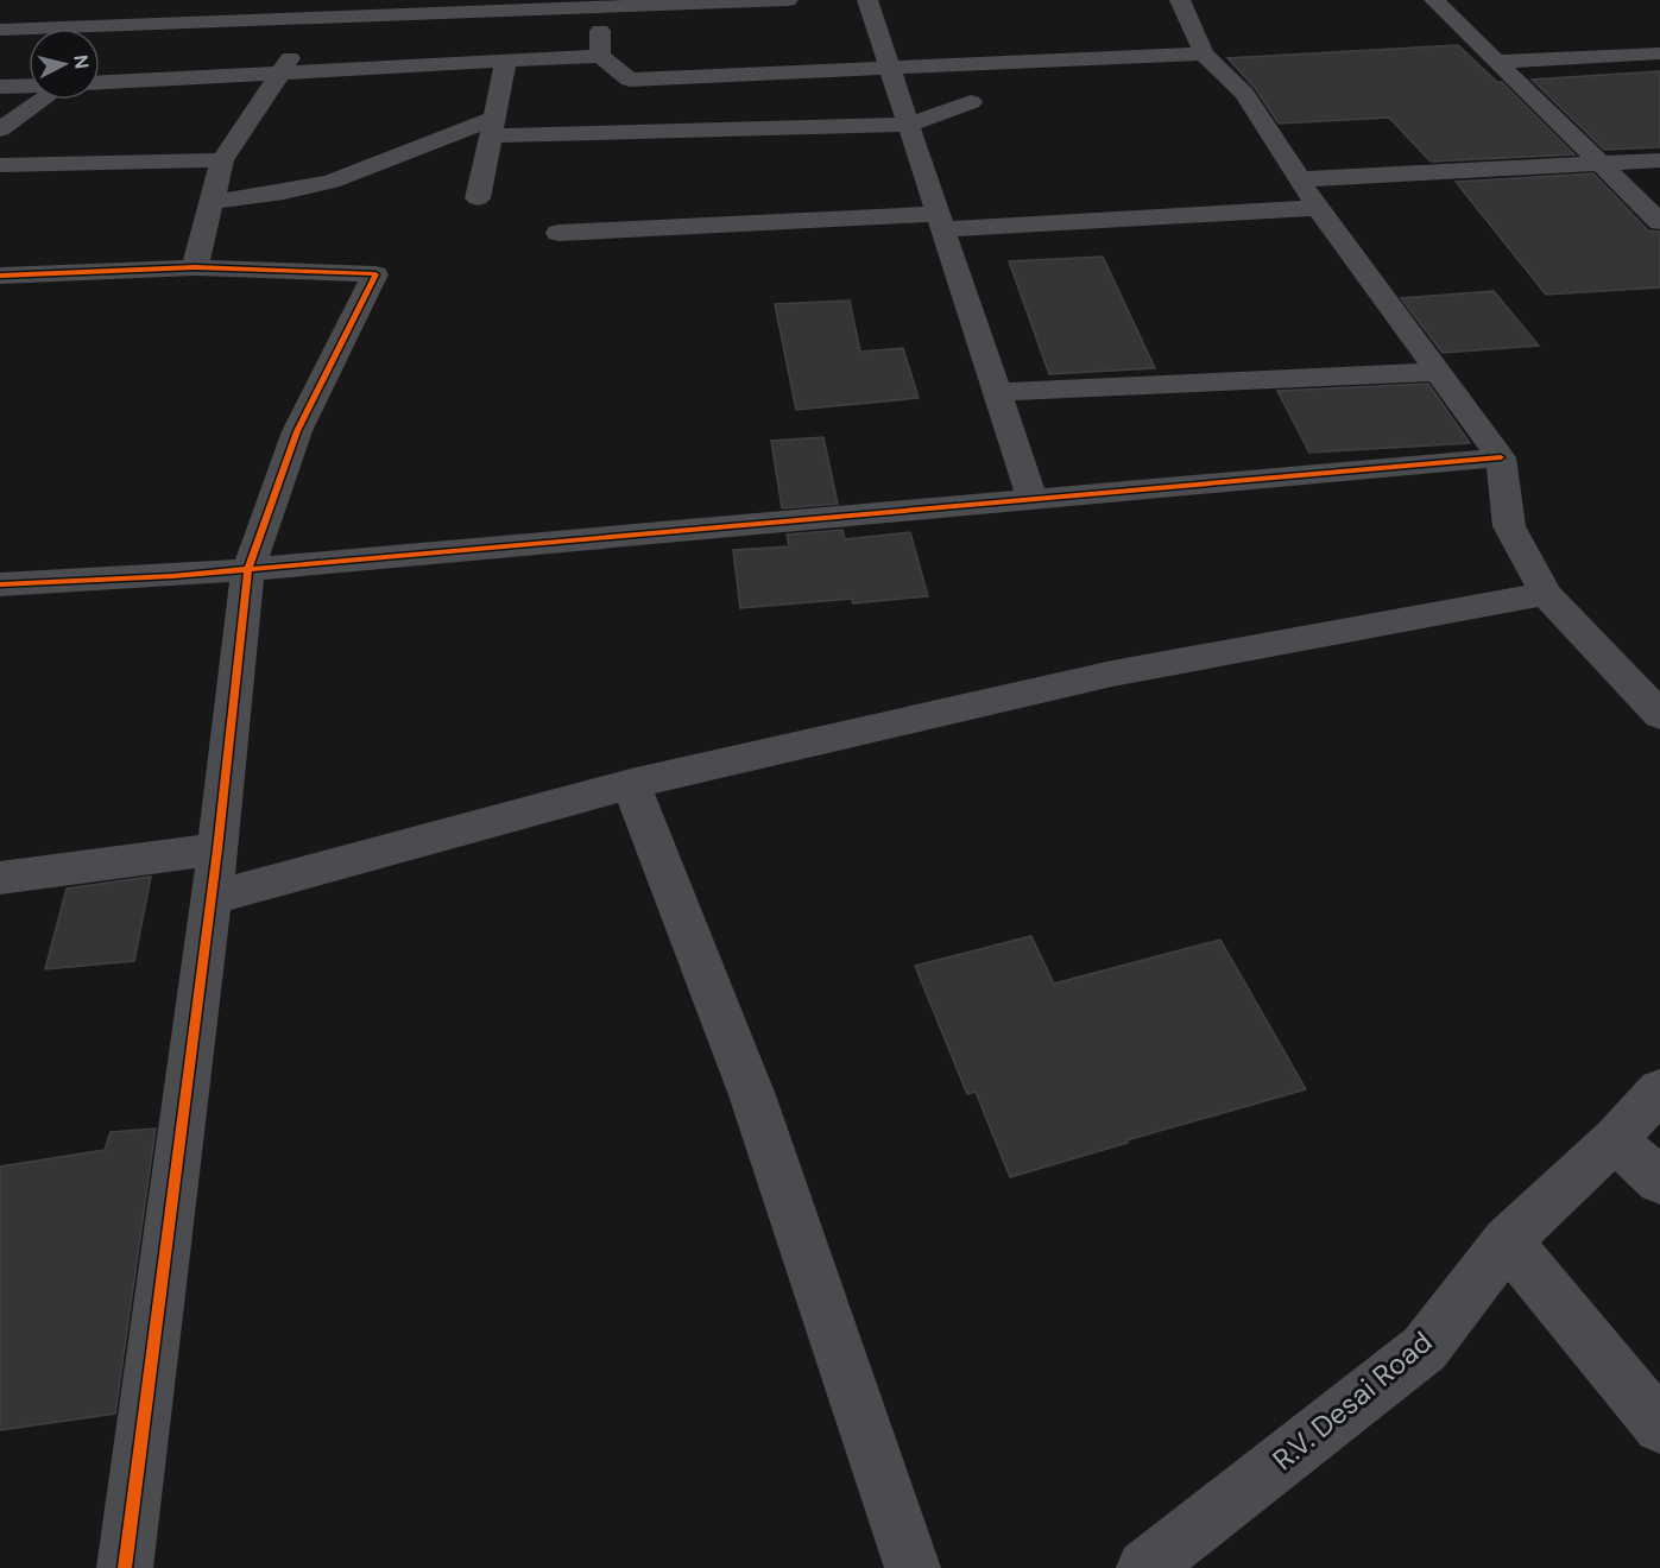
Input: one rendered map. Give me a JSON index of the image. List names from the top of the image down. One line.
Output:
{"streets":{"street":["R.V. Desai Road"]},"north":"right"}
